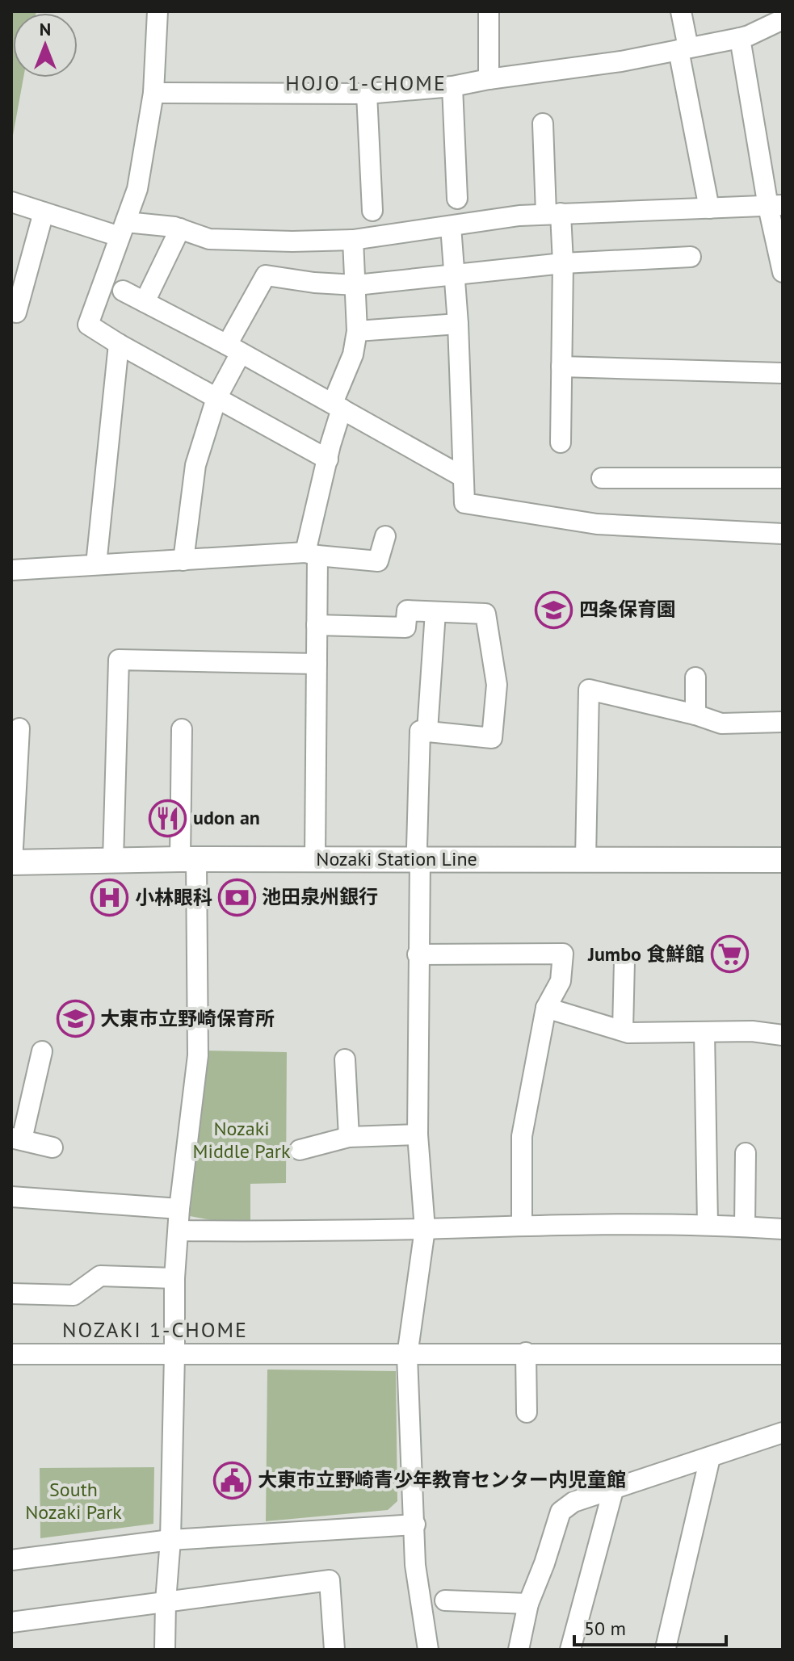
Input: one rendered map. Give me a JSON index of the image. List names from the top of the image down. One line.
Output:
{"streets":{"main road":["Nozaki Station Line"]},"districts":["HOJO 1-CHOME","NOZAKI 1-CHOME"],"parks":["Nozaki Middle Park","South Nozaki Park"],"places":{"school or university":["四条保育園","大東市立野崎保育所"],"restaurant":["udon an"],"bank":["池田泉州銀行"],"hospital":["小林眼科"],"supermarket":["Jumbo 食鮮館"],"public building":["大東市立野崎青少年教育センター内児童館"]},"scale_bar":"50 m","north":"top"}
